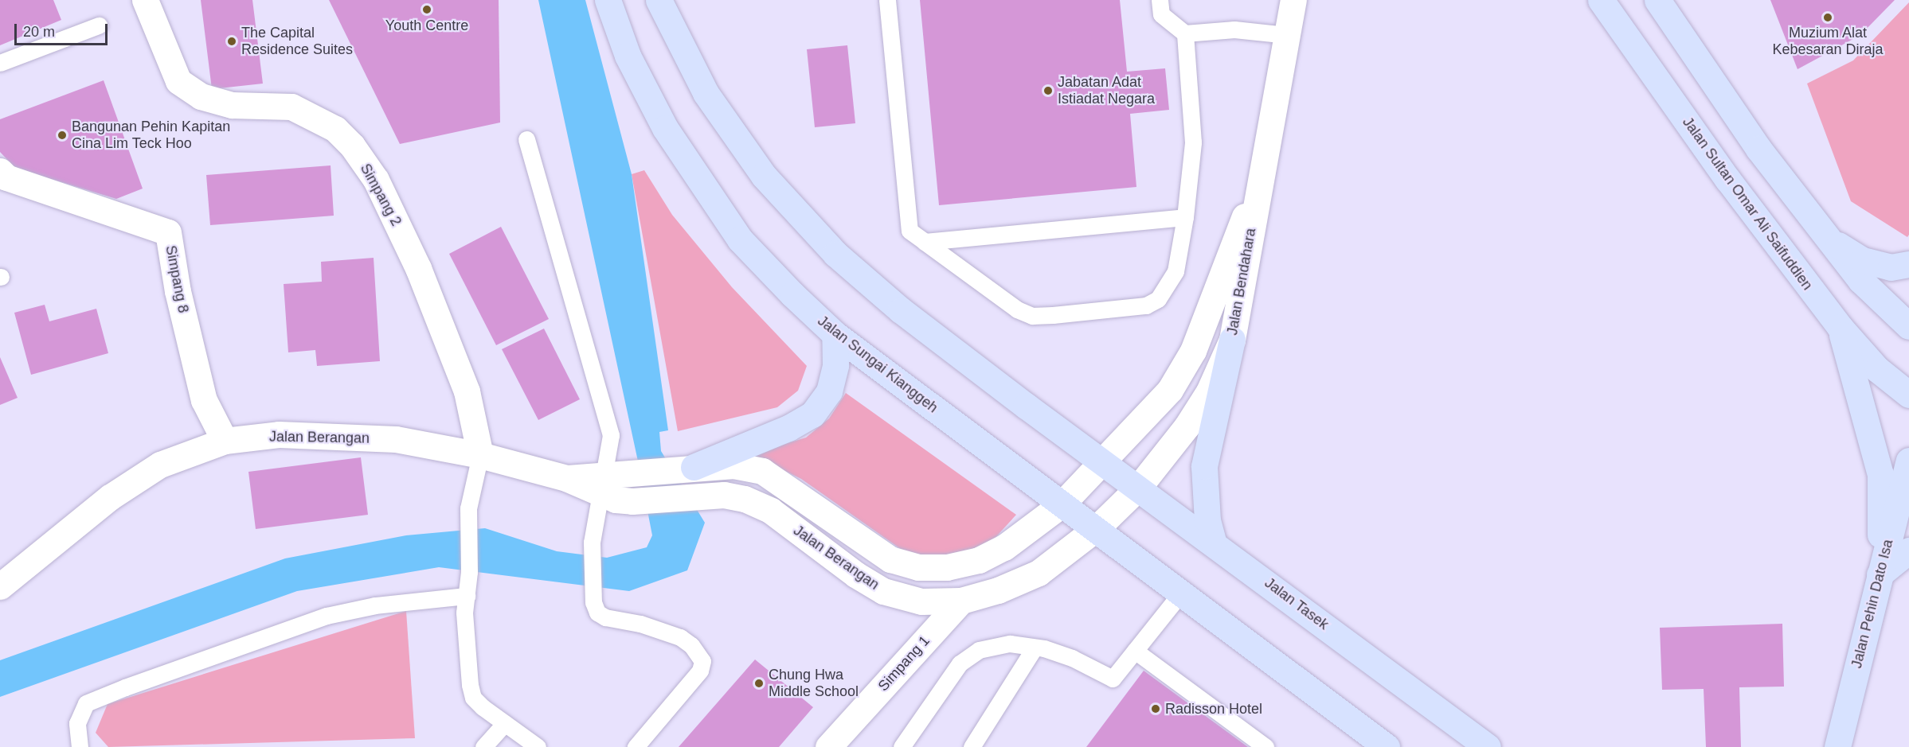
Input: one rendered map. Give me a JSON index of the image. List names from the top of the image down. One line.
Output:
{"streets":{"main road":["Jalan Sultan Omar Ali Saifuddien","Jalan Sungai Kianggeh","Jalan Tasek","Jalan Pehin Dato Isa"],"street":["Simpang 2","Simpang 8","Jalan Bendahara","Jalan Berangan","Simpang 1"]},"crossings":[["Simpang 2","Jalan Berangan"],["Simpang 8","Jalan Berangan"],["Jalan Bendahara","Jalan Sungai Kianggeh"],["Jalan Bendahara","Jalan Berangan"],["Jalan Bendahara","Jalan Tasek"],["Jalan Sungai Kianggeh","Jalan Berangan"],["Jalan Berangan","Simpang 1"]],"places":["Youth Centre","Muzium Alat Kebesaran Diraja","The Capital Residence Suites","Jabatan Adat Istiadat Negara","Bangunan Pehin Kapitan Cina Lim Teck Hoo","Chung Hwa Middle School","Radisson Hotel"],"scale_bar":"20 m"}
